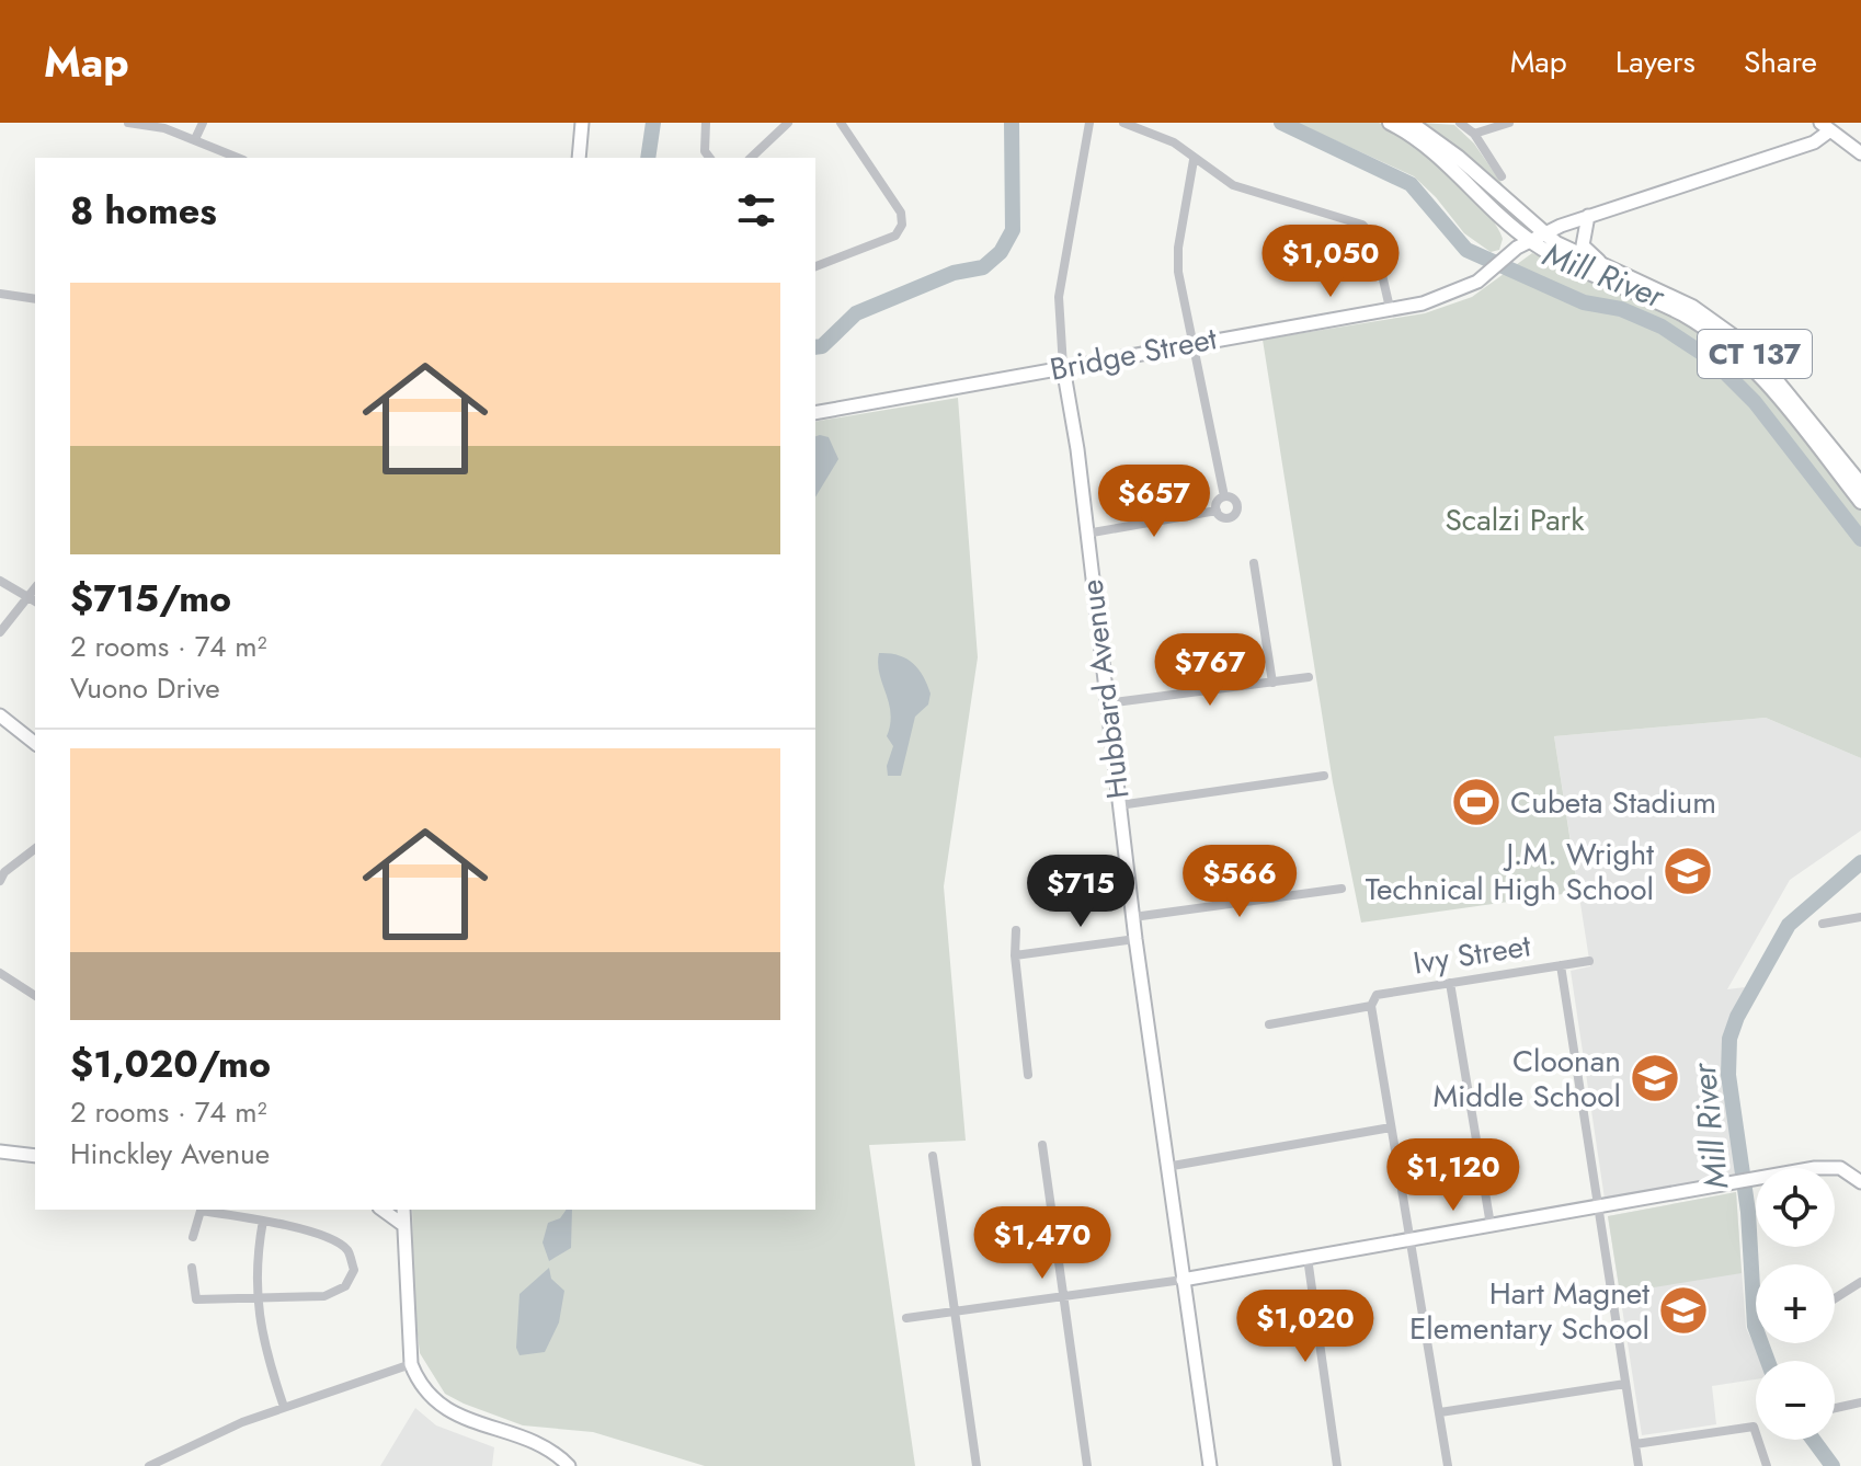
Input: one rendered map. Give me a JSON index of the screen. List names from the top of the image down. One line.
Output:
{"streets":{"main road":["CT 137"],"street":["Bridge Street","Hubbard Avenue","Ivy Street"]},"crossings":[["Bridge Street","CT 137"],["Bridge Street","Hubbard Avenue"]],"water":["Mill River"],"parks":["Scalzi Park"],"places":{"sports":["Cubeta Stadium"],"school or university":["J.M. Wright Technical High School","Cloonan Middle School","Hart Magnet Elementary School"]},"page":{"header":"Map","nav":["Map","Layers","Share"],"heading":"8 homes","price":["$1,050","$657","$767","$566","$715","$1,120","$1,470","$1,020"],"list":[{"name":"$715/mo","note":"2 rooms · 74 m² · Vuono Drive"},{"name":"$1,020/mo","note":"2 rooms · 74 m² · Hinckley Avenue"}],"map_buttons":["+","−"]}}
